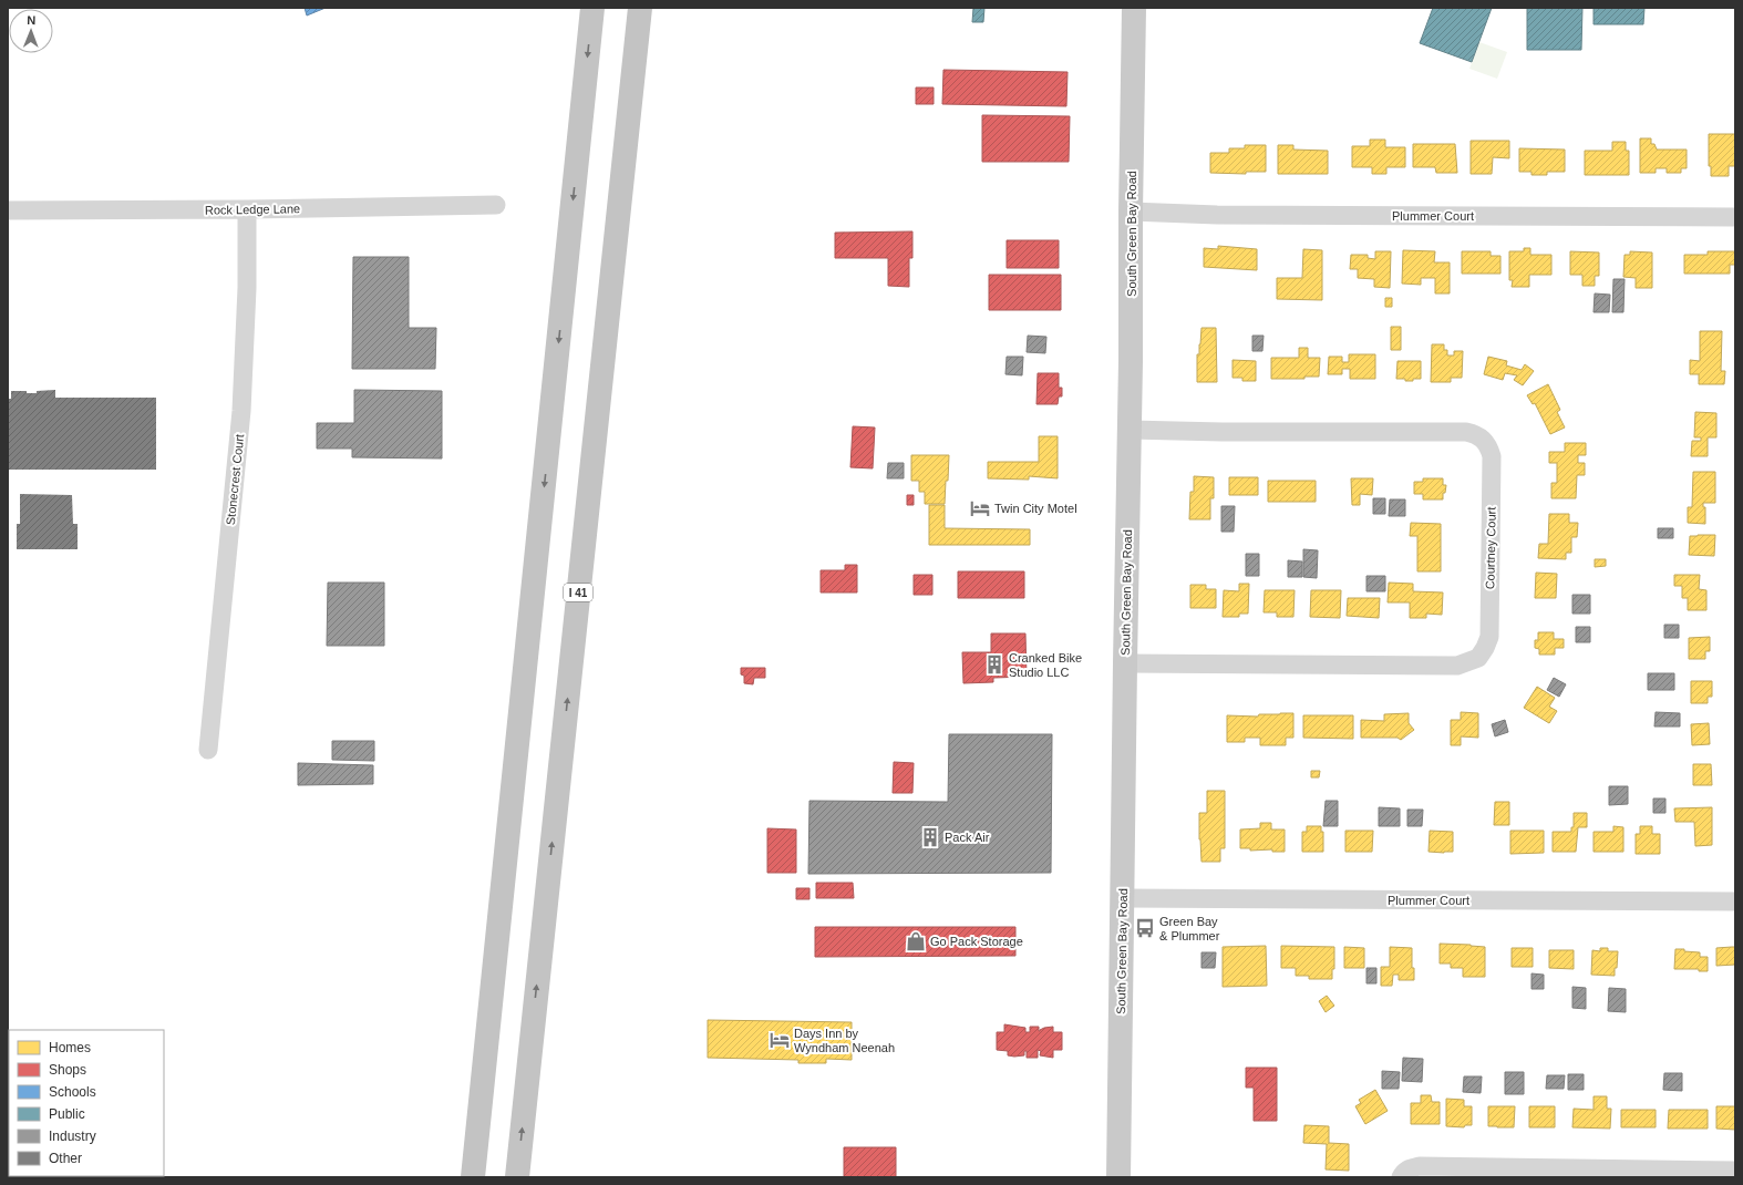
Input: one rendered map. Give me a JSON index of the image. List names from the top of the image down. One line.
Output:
{"streets":{"highway":["I 41"],"main road":["South Green Bay Road"],"street":["Rock Ledge Lane","Plummer Court","Stonecrest Court","Courtney Court"]},"crossings":[["Rock Ledge Lane","Stonecrest Court"],["Plummer Court","South Green Bay Road"],["South Green Bay Road","Courtney Court"]],"places":{"hotel":["Twin City Motel","Days Inn by Wyndham Neenah"],"building":["Cranked Bike Studio LLC","Pack Air"],"bus stop":["Green Bay & Plummer"],"shop":["Go Pack Storage"]},"legend":["Homes","Shops","Schools","Public","Industry","Other"],"north":"top"}
